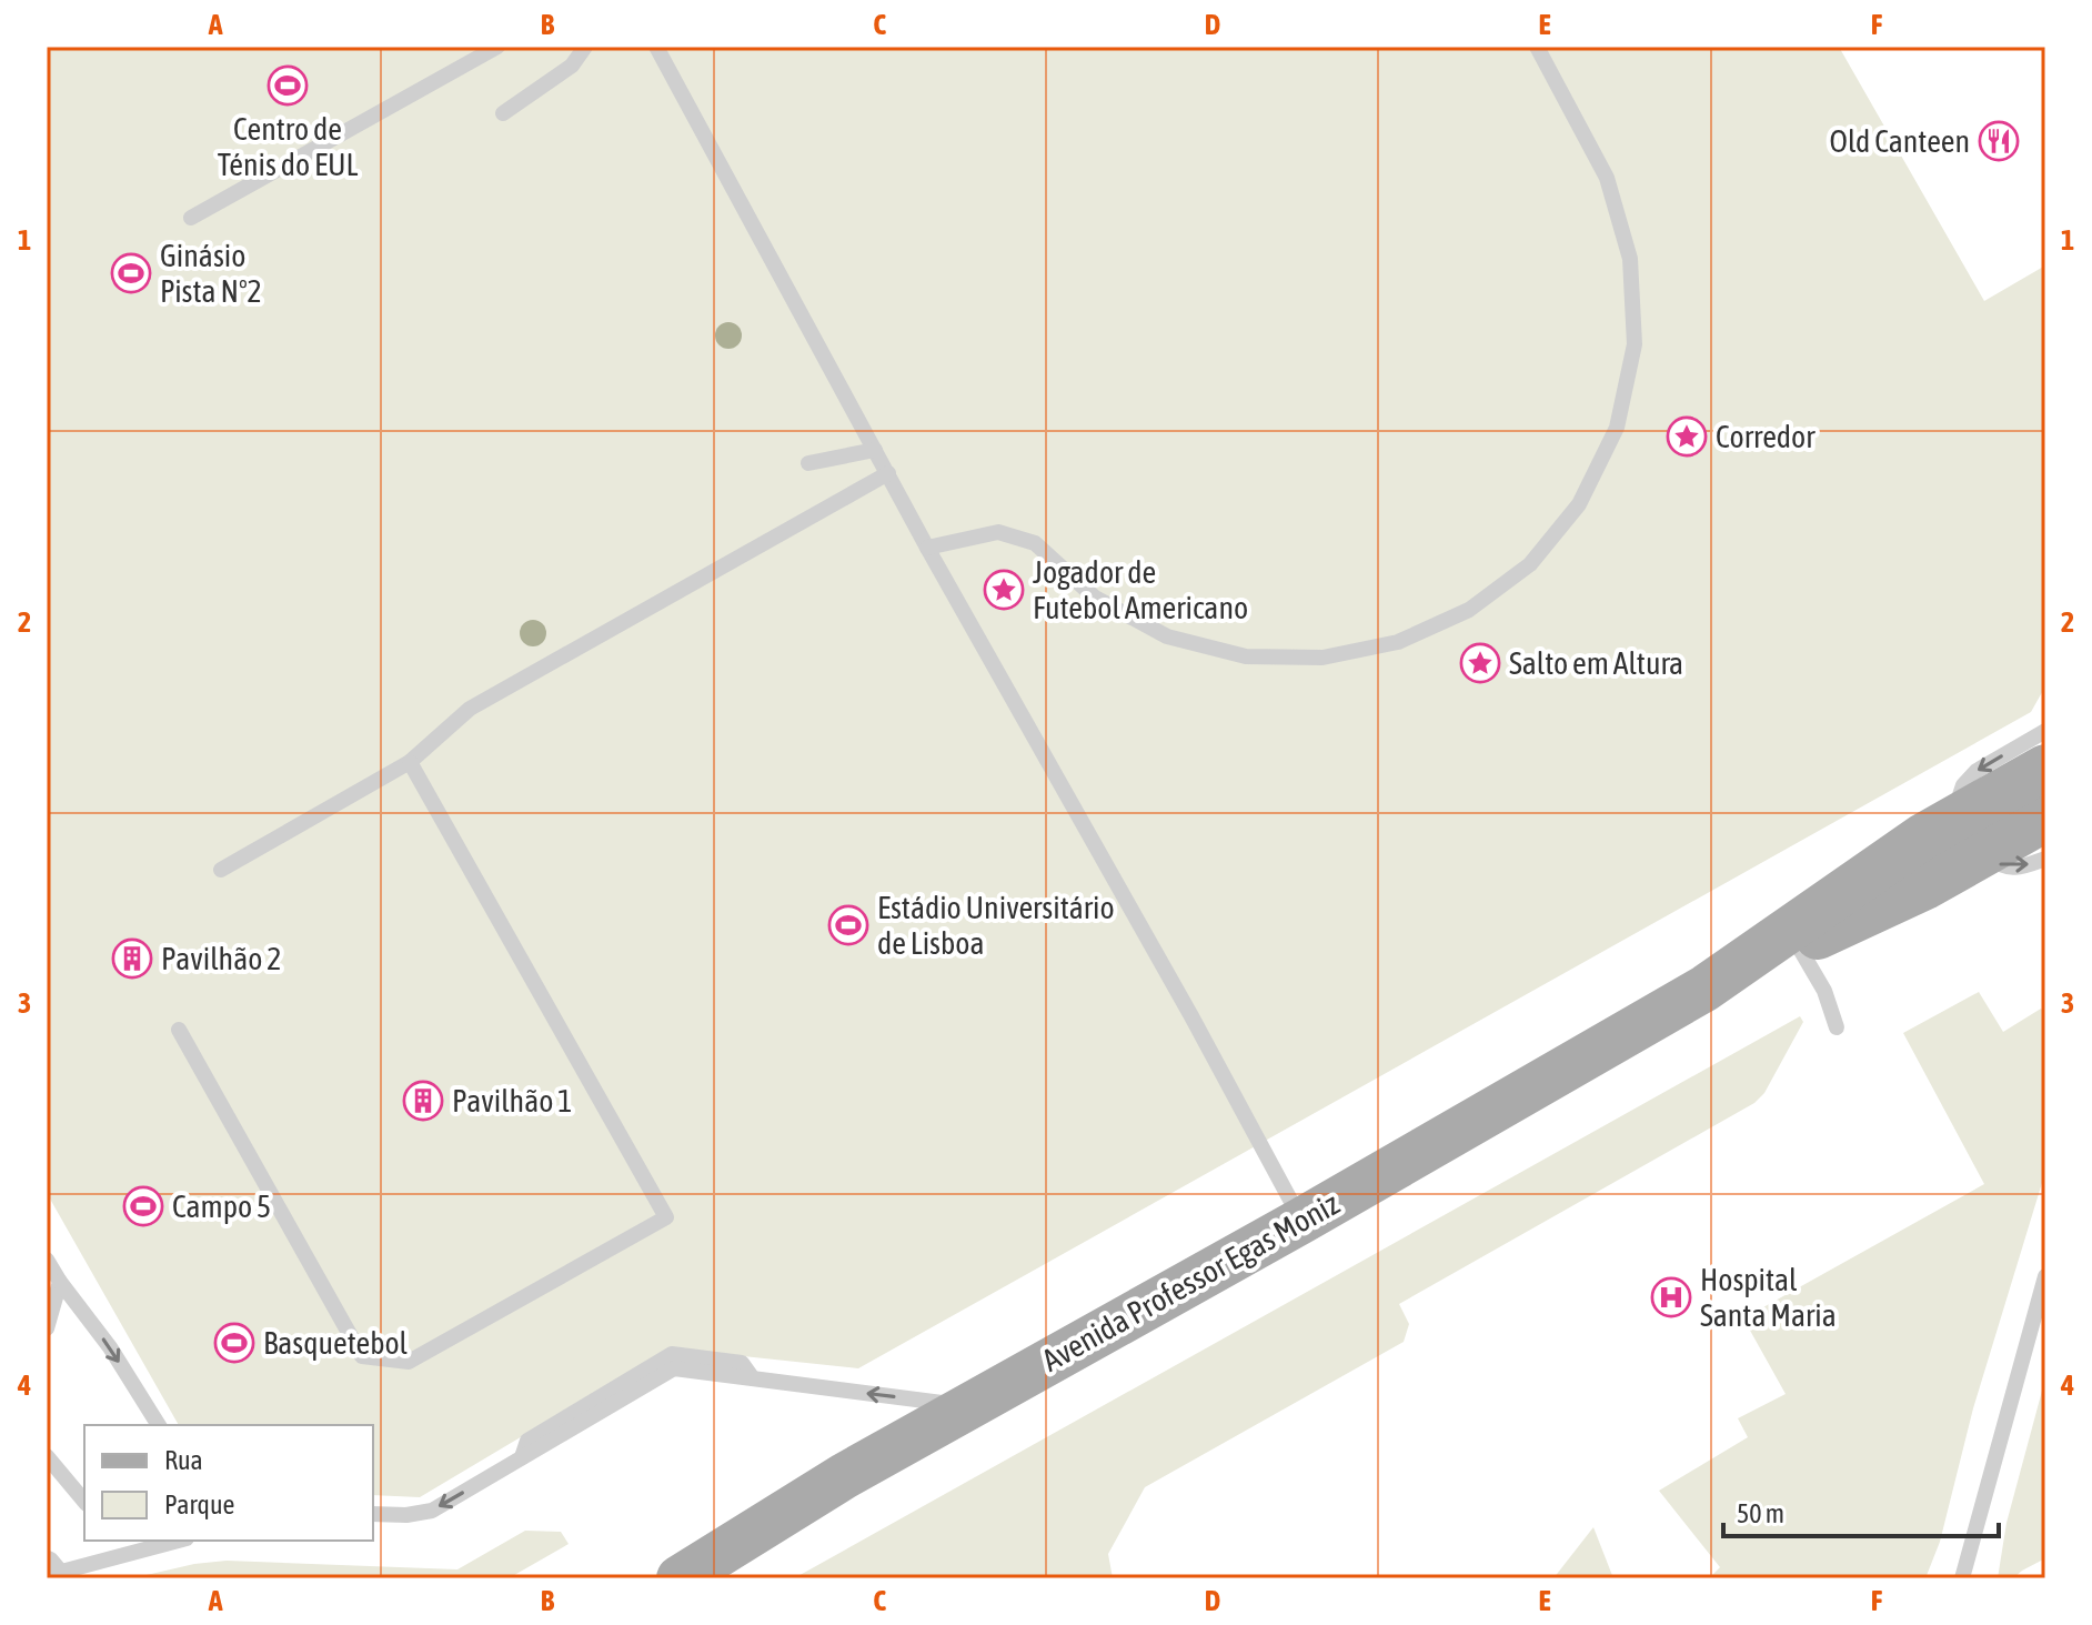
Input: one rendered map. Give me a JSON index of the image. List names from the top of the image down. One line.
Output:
{"streets":{"main road":["Avenida Professor Egas Moniz"]},"places":{"sports":["Centro de Ténis do EUL","Ginásio Pista Nº2","Estádio Universitário de Lisboa","Campo 5","Basquetebol"],"restaurant":["Old Canteen"],"place":["Corredor","Jogador de Futebol Americano","Salto em Altura"],"building":["Pavilhão 2","Pavilhão 1"],"hospital":["Hospital Santa Maria"]},"legend":["Rua","Parque"],"scale_bar":"50 m","grid":{"columns":["A","B","C","D","E","F"],"rows":["1","2","3","4"]}}
